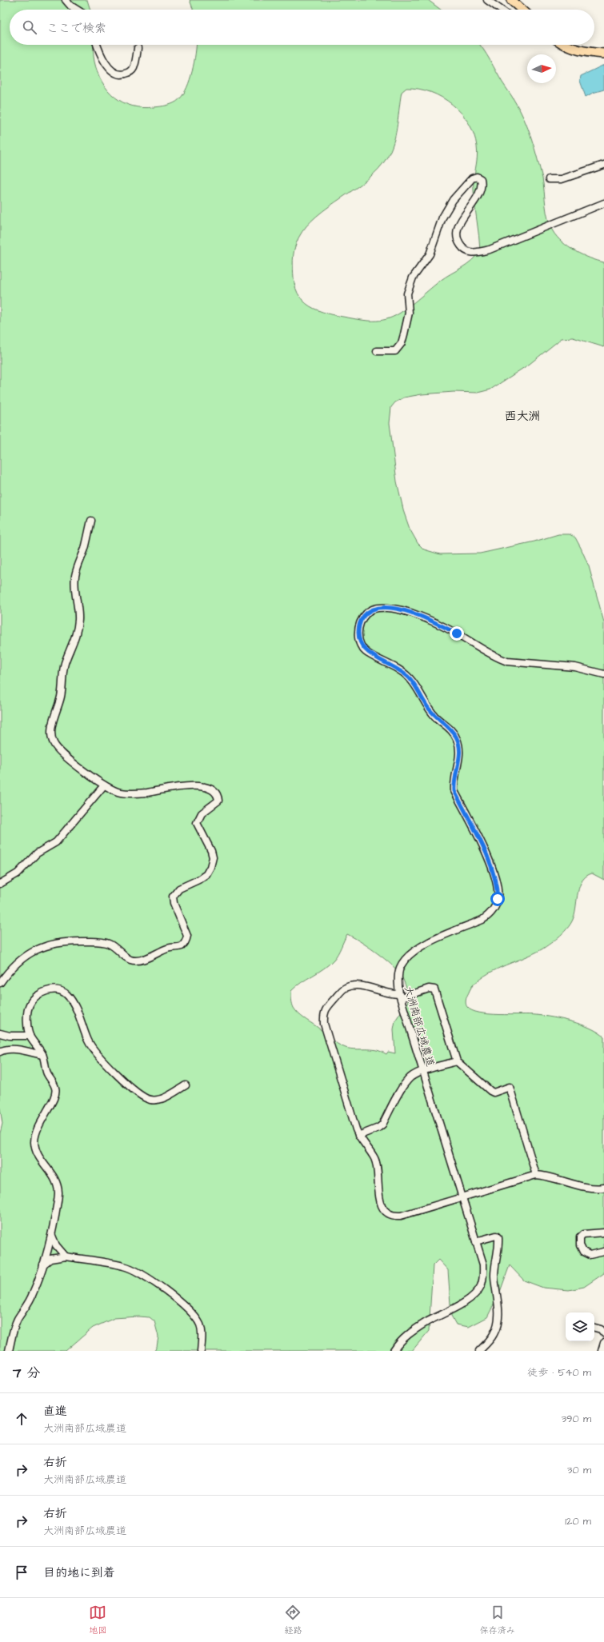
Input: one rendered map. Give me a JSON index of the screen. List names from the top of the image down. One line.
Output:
{"streets":{"street":["大洲南部広域農道"]},"districts":["西大洲"],"north":"right","page":{"search":"ここで検索","heading":["7 分","徒歩 · 540 m"],"list":[["直進","大洲南部広域農道","390 m"],["右折","大洲南部広域農道","30 m"],["右折","大洲南部広域農道","120 m"],"目的地に到着"],"nav":["地図","経路","保存済み"]}}
